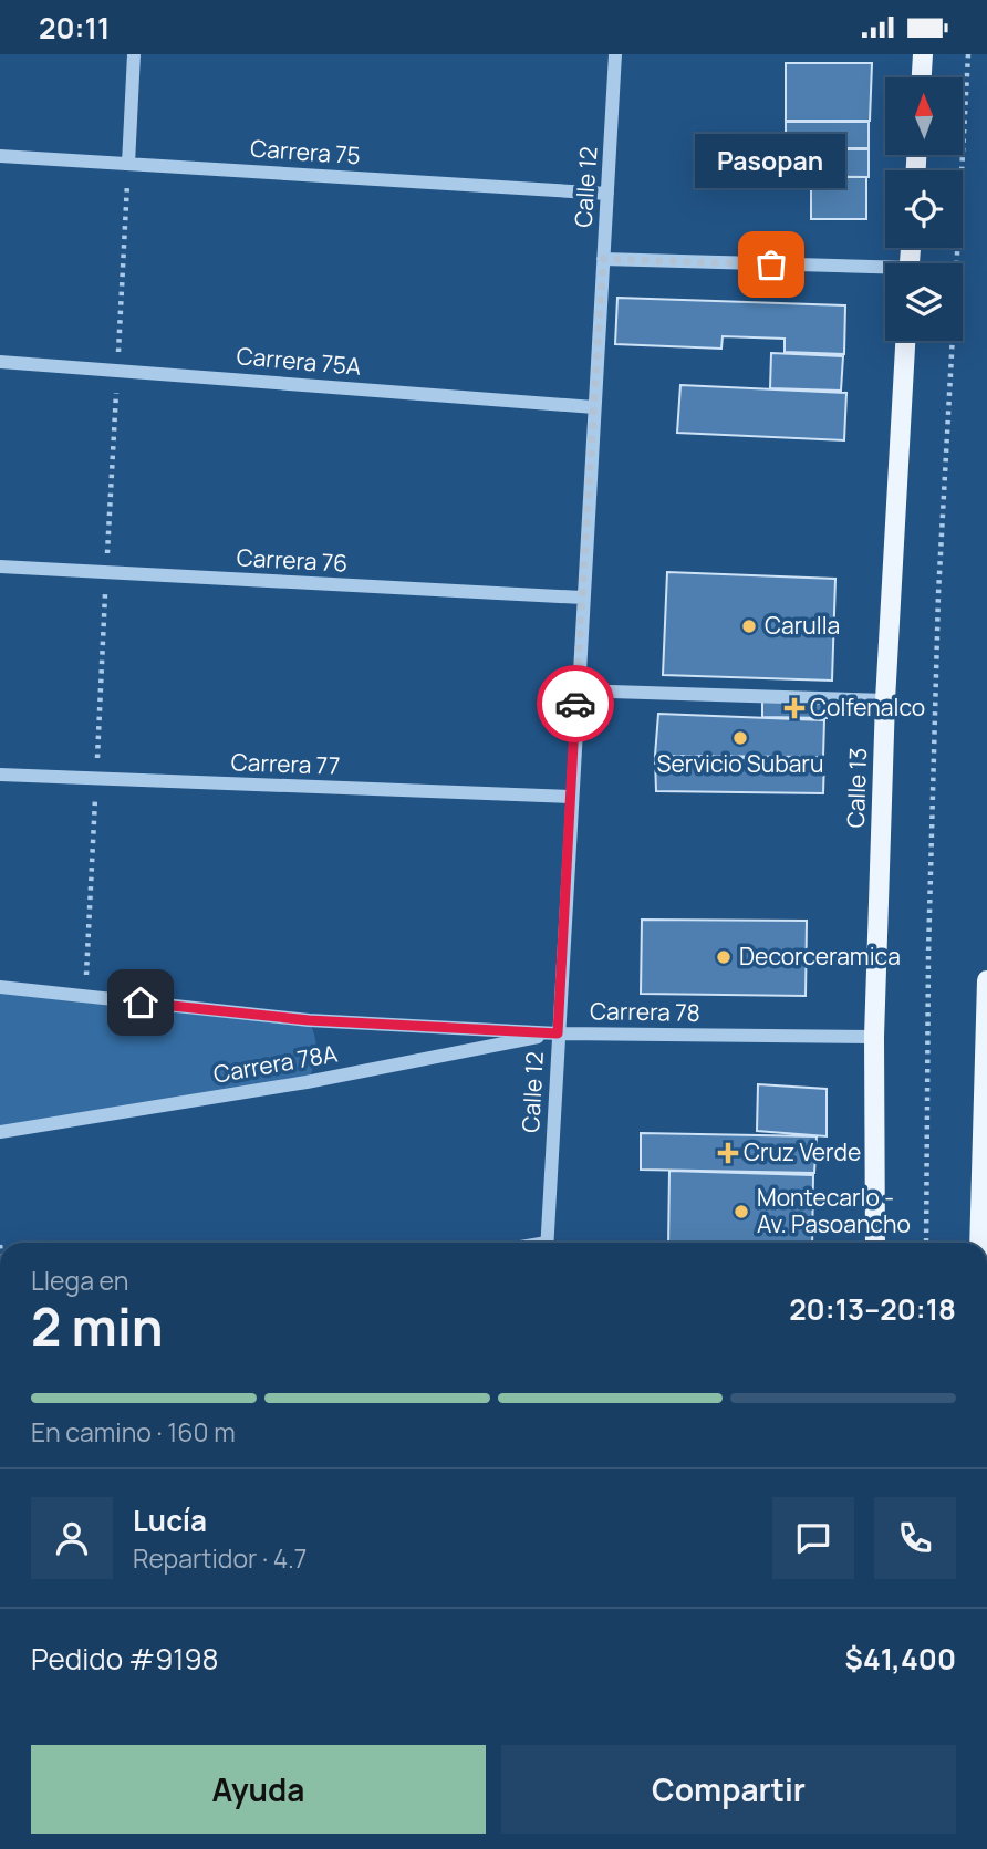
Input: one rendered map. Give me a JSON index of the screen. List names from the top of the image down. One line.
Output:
{"streets":{"main road":["Calle 13"],"street":["Carrera 75","Calle 12","Carrera 75A","Carrera 76","Carrera 77","Carrera 78","Carrera 78A"]},"crossings":[["Carrera 75","Calle 12"],["Calle 12","Carrera 75A"],["Calle 12","Carrera 76"],["Calle 12","Carrera 77"],["Calle 12","Carrera 78"],["Calle 12","Carrera 78A"],["Calle 13","Carrera 78"],["Carrera 78","Carrera 78A"]],"places":{"other":["Pasopan","Carulla","Servicio Subaru","Decorceramica","Montecarlo - Av. Pasoancho"],"health":["Colfenalco","Cruz Verde"]},"north":"top","page":{"status":"20:11","bubble":"Pasopan","heading":["2 min","Llega en","20:13–20:18"],"panel":["Lucía","Repartidor · 4.7","Pedido #9198","$41,400"],"bar":"En camino · 160 m","buttons":["Ayuda","Compartir"]}}
